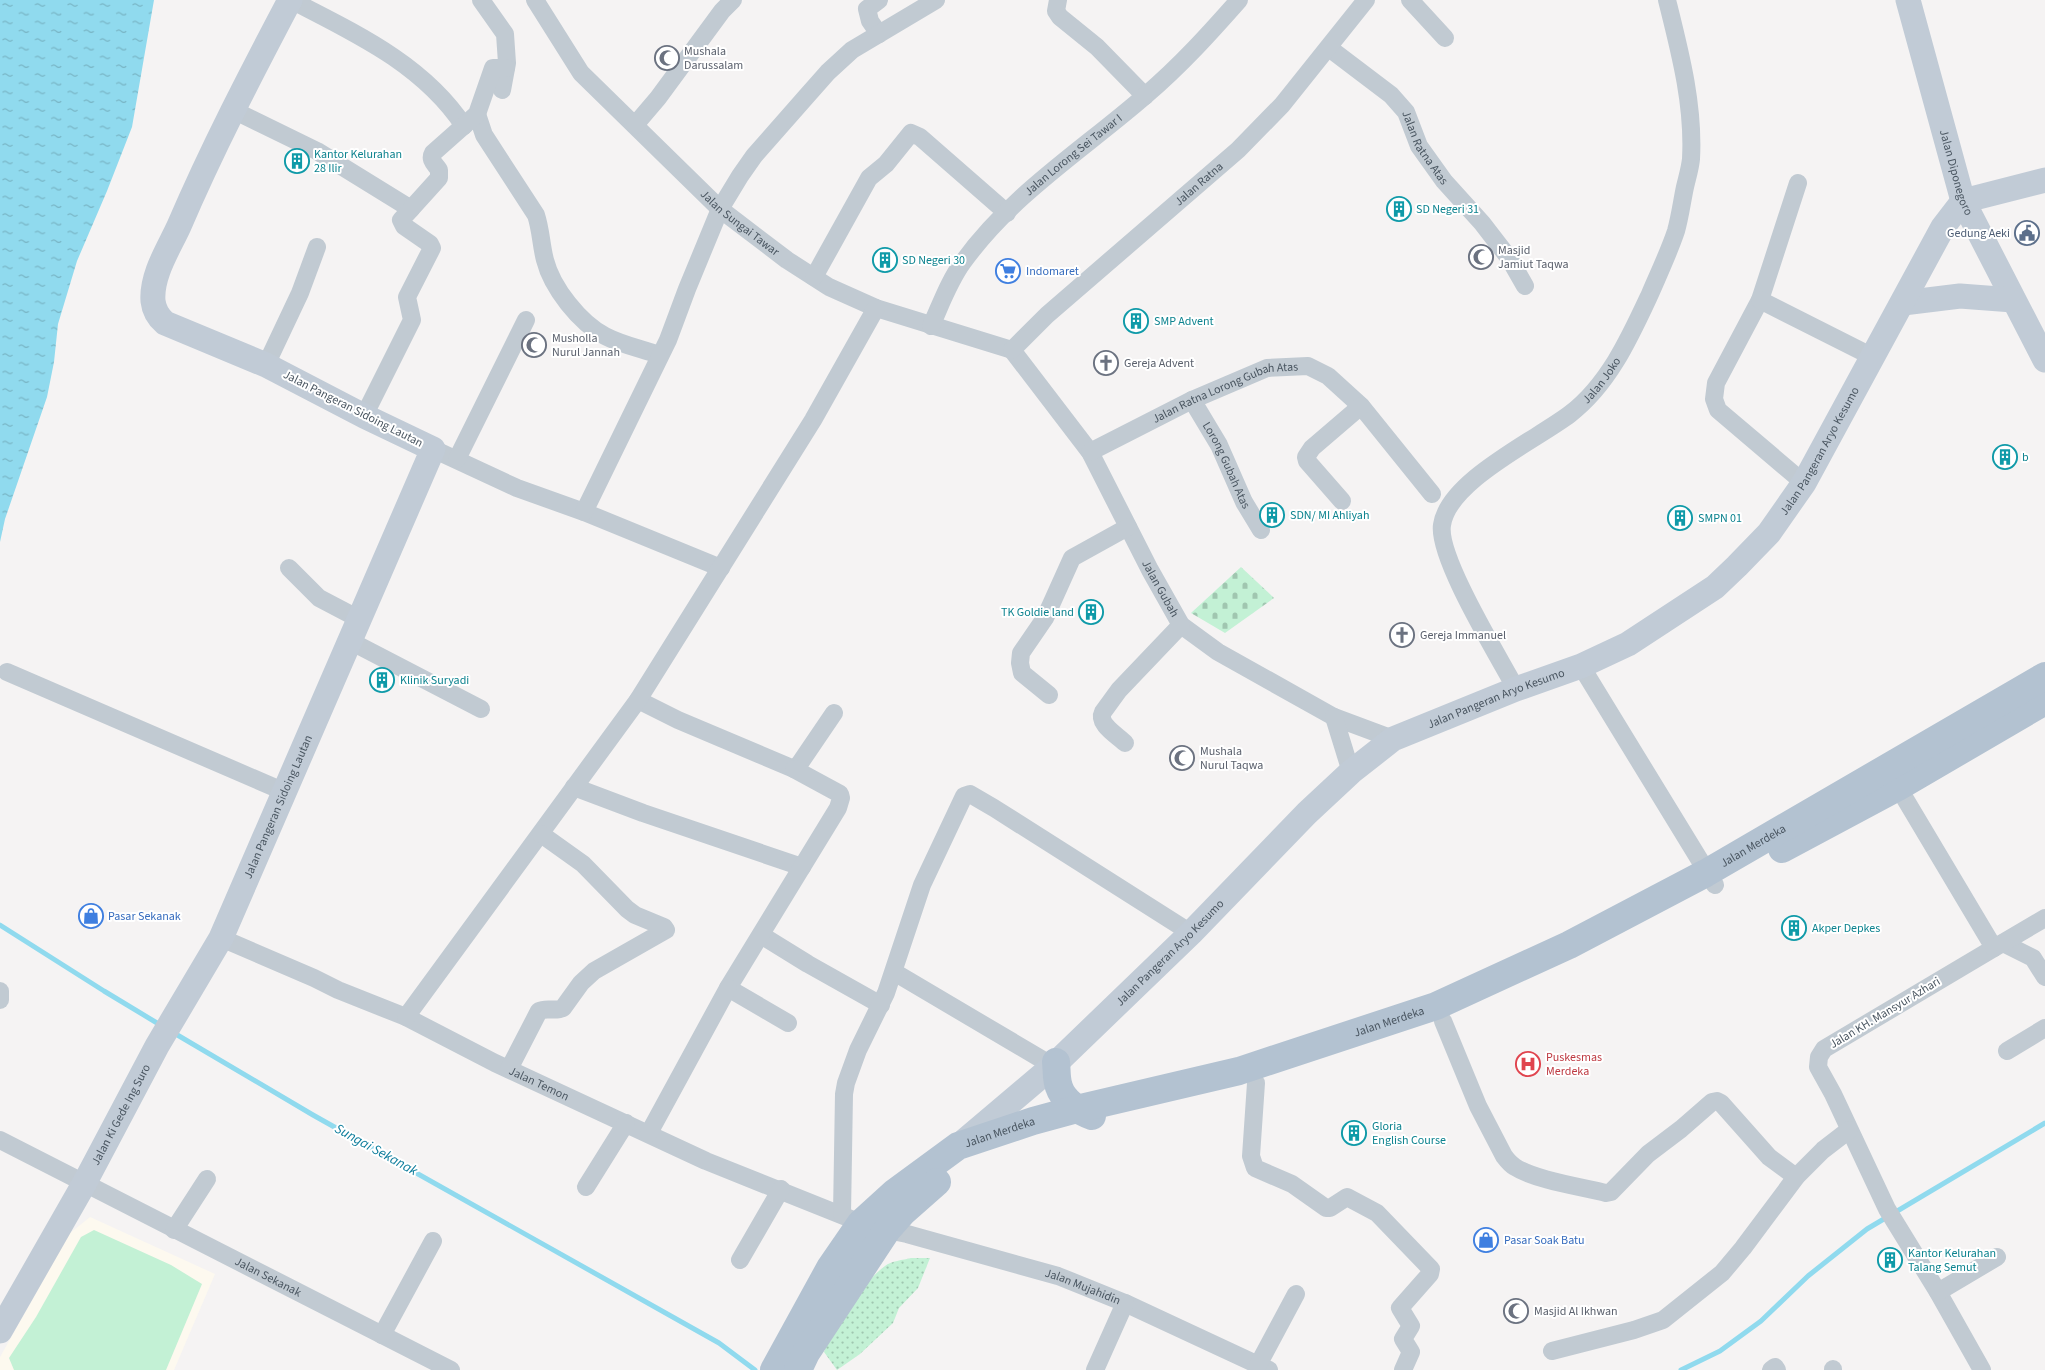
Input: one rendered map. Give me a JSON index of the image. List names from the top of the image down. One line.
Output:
{"streets":{"main road":["Jalan Merdeka"],"street":["Jalan Ratna Atas","Jalan Lorong Sei Tawar I","Jalan Diponegoro","Jalan Ratna","Jalan Sungai Tawar","Jalan Joko","Jalan Ratna Lorong Gubah Atas","Jalan Pangeran Sidoing Lautan","Jalan Pangeran Aryo Kesumo","Lorong Gubah Atas","Jalan Gubah","Jalan KH. Mansyur Azhari","Jalan Temon","Jalan Ki Gede Ing Suro","Jalan Sekanak","Jalan Mujahidin"]},"crossings":[["Jalan Ratna Atas","Jalan Ratna"],["Jalan Lorong Sei Tawar I","Jalan Sungai Tawar"],["Jalan Diponegoro","Jalan Pangeran Aryo Kesumo"],["Jalan Ratna","Jalan Sungai Tawar"],["Jalan Ratna","Jalan Gubah"],["Jalan Sungai Tawar","Jalan Gubah"],["Jalan Joko","Jalan Pangeran Aryo Kesumo"],["Jalan Ratna Lorong Gubah Atas","Lorong Gubah Atas"],["Jalan Ratna Lorong Gubah Atas","Jalan Gubah"],["Jalan Pangeran Sidoing Lautan","Jalan Temon"],["Jalan Pangeran Sidoing Lautan","Jalan Ki Gede Ing Suro"],["Jalan Pangeran Aryo Kesumo","Jalan Gubah"],["Jalan Pangeran Aryo Kesumo","Jalan Merdeka"],["Jalan Merdeka","Jalan Temon"],["Jalan Merdeka","Jalan Mujahidin"],["Jalan Ki Gede Ing Suro","Jalan Sekanak"]],"water":["Sungai Sekanak"],"places":{"mosque":["Mushala Darussalam","Masjid Jamiut Taqwa","Musholla Nurul Jannah","Mushala Nurul Taqwa","Masjid Al Ikhwan"],"building":["Kantor Kelurahan 28 Ilir","SD Negeri 31","SD Negeri 30","SMP Advent","b","SDN/ MI Ahliyah","SMPN 01","TK Goldie land","Klinik Suryadi","Akper Depkes","Gloria English Course","Kantor Kelurahan Talang Semut"],"public building":["Gedung Aeki"],"supermarket":["Indomaret"],"church":["Gereja Advent","Gereja Immanuel"],"shop":["Pasar Sekanak","Pasar Soak Batu"],"hospital":["Puskesmas Merdeka"]}}
